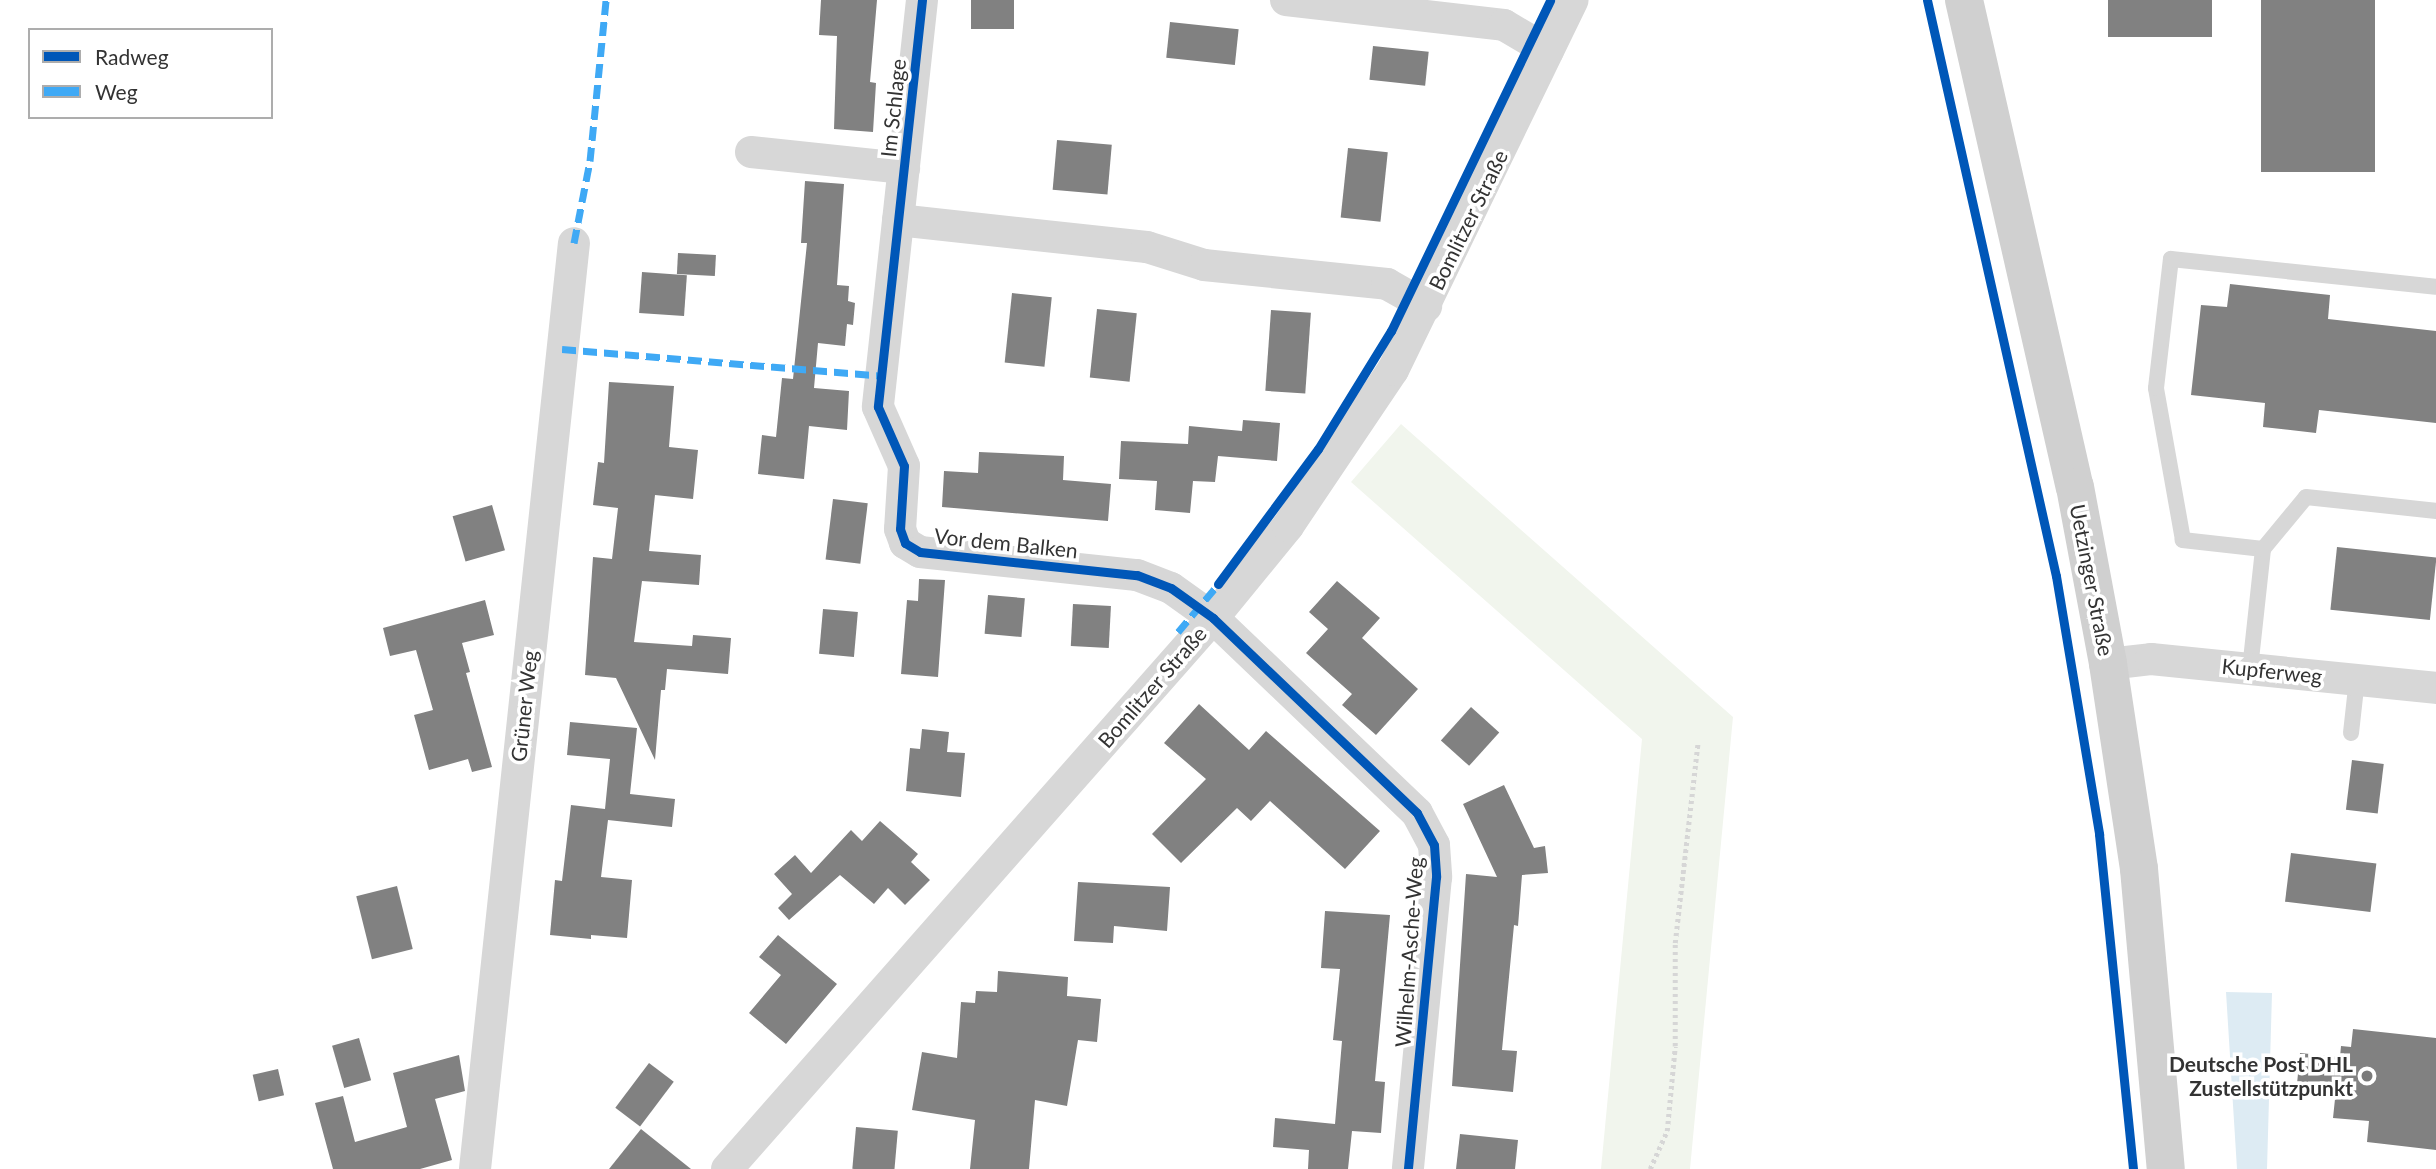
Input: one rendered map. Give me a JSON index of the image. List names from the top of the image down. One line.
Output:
{"streets":{"street":["Im Schlage","Bomlitzer Straße","Vor dem Balken","Uetzinger Straße","Kupferweg","Grüner Weg","Wilhelm-Asche-Weg"]},"crossings":[["Im Schlage","Vor dem Balken"],["Bomlitzer Straße","Vor dem Balken"],["Bomlitzer Straße","Wilhelm-Asche-Weg"],["Vor dem Balken","Wilhelm-Asche-Weg"],["Uetzinger Straße","Kupferweg"]],"places":["Deutsche Post DHL Zustellstützpunkt"],"legend":["Radweg","Weg"]}
